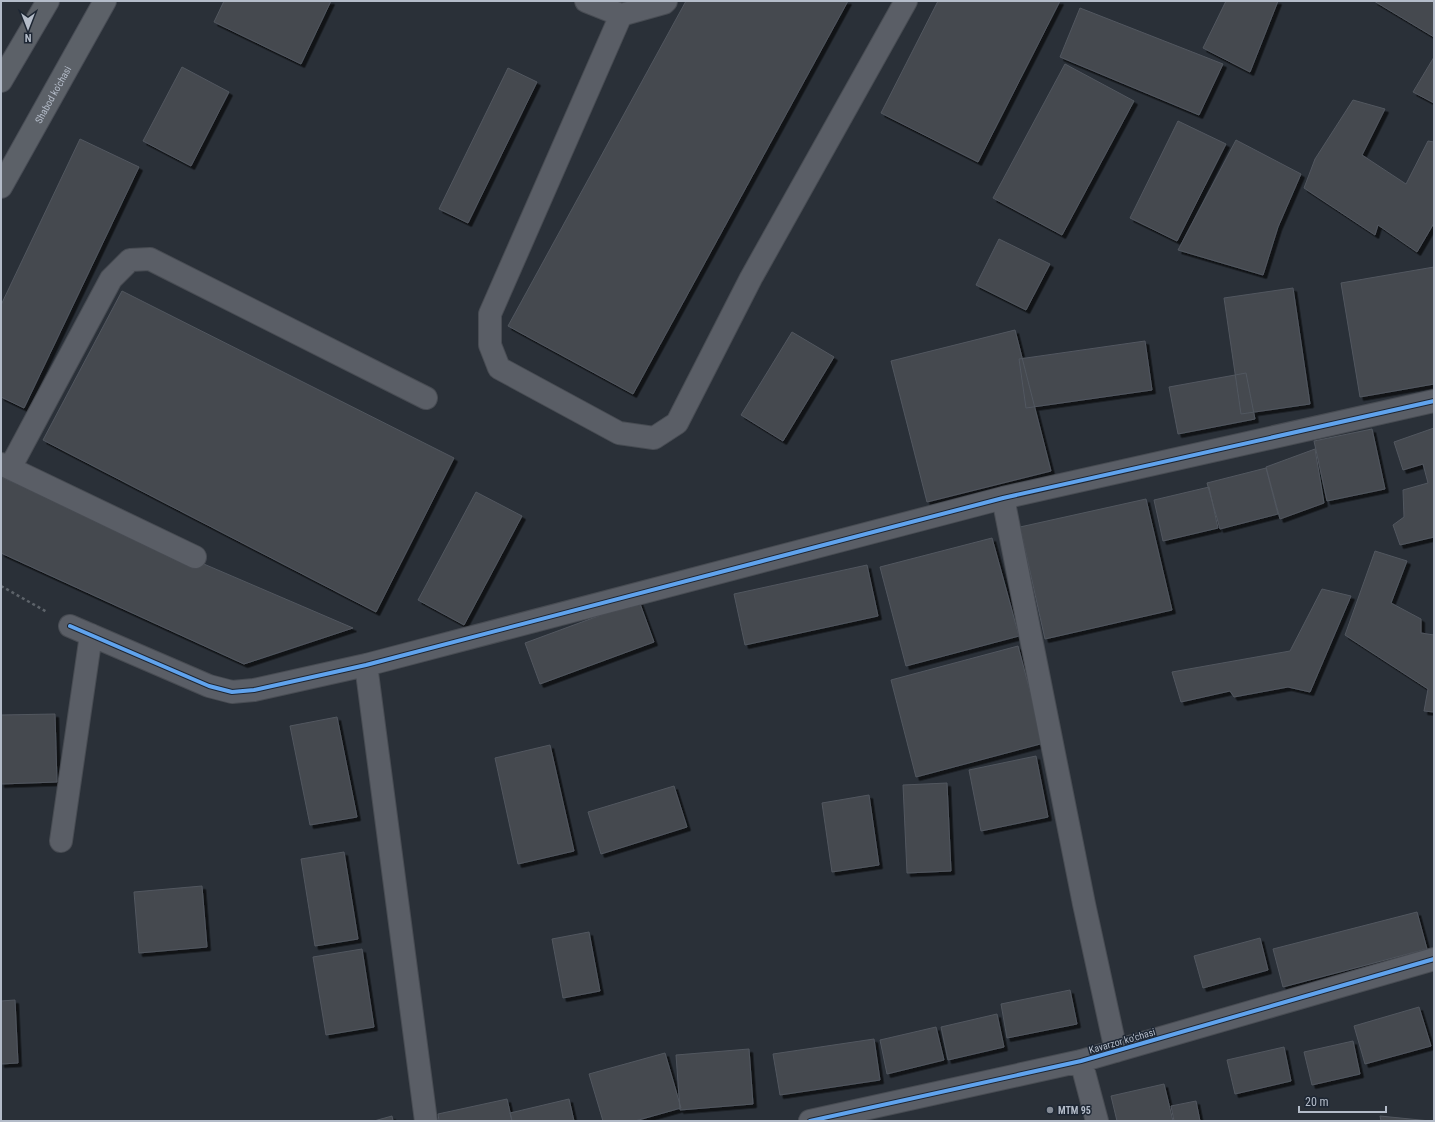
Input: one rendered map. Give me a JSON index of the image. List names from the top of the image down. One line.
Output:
{"streets":{"main road":["Shabod ko'chasi"],"street":["Kavarzor ko’chasi"]},"places":["МТМ 95"],"scale_bar":"20 m","north":"bottom"}
